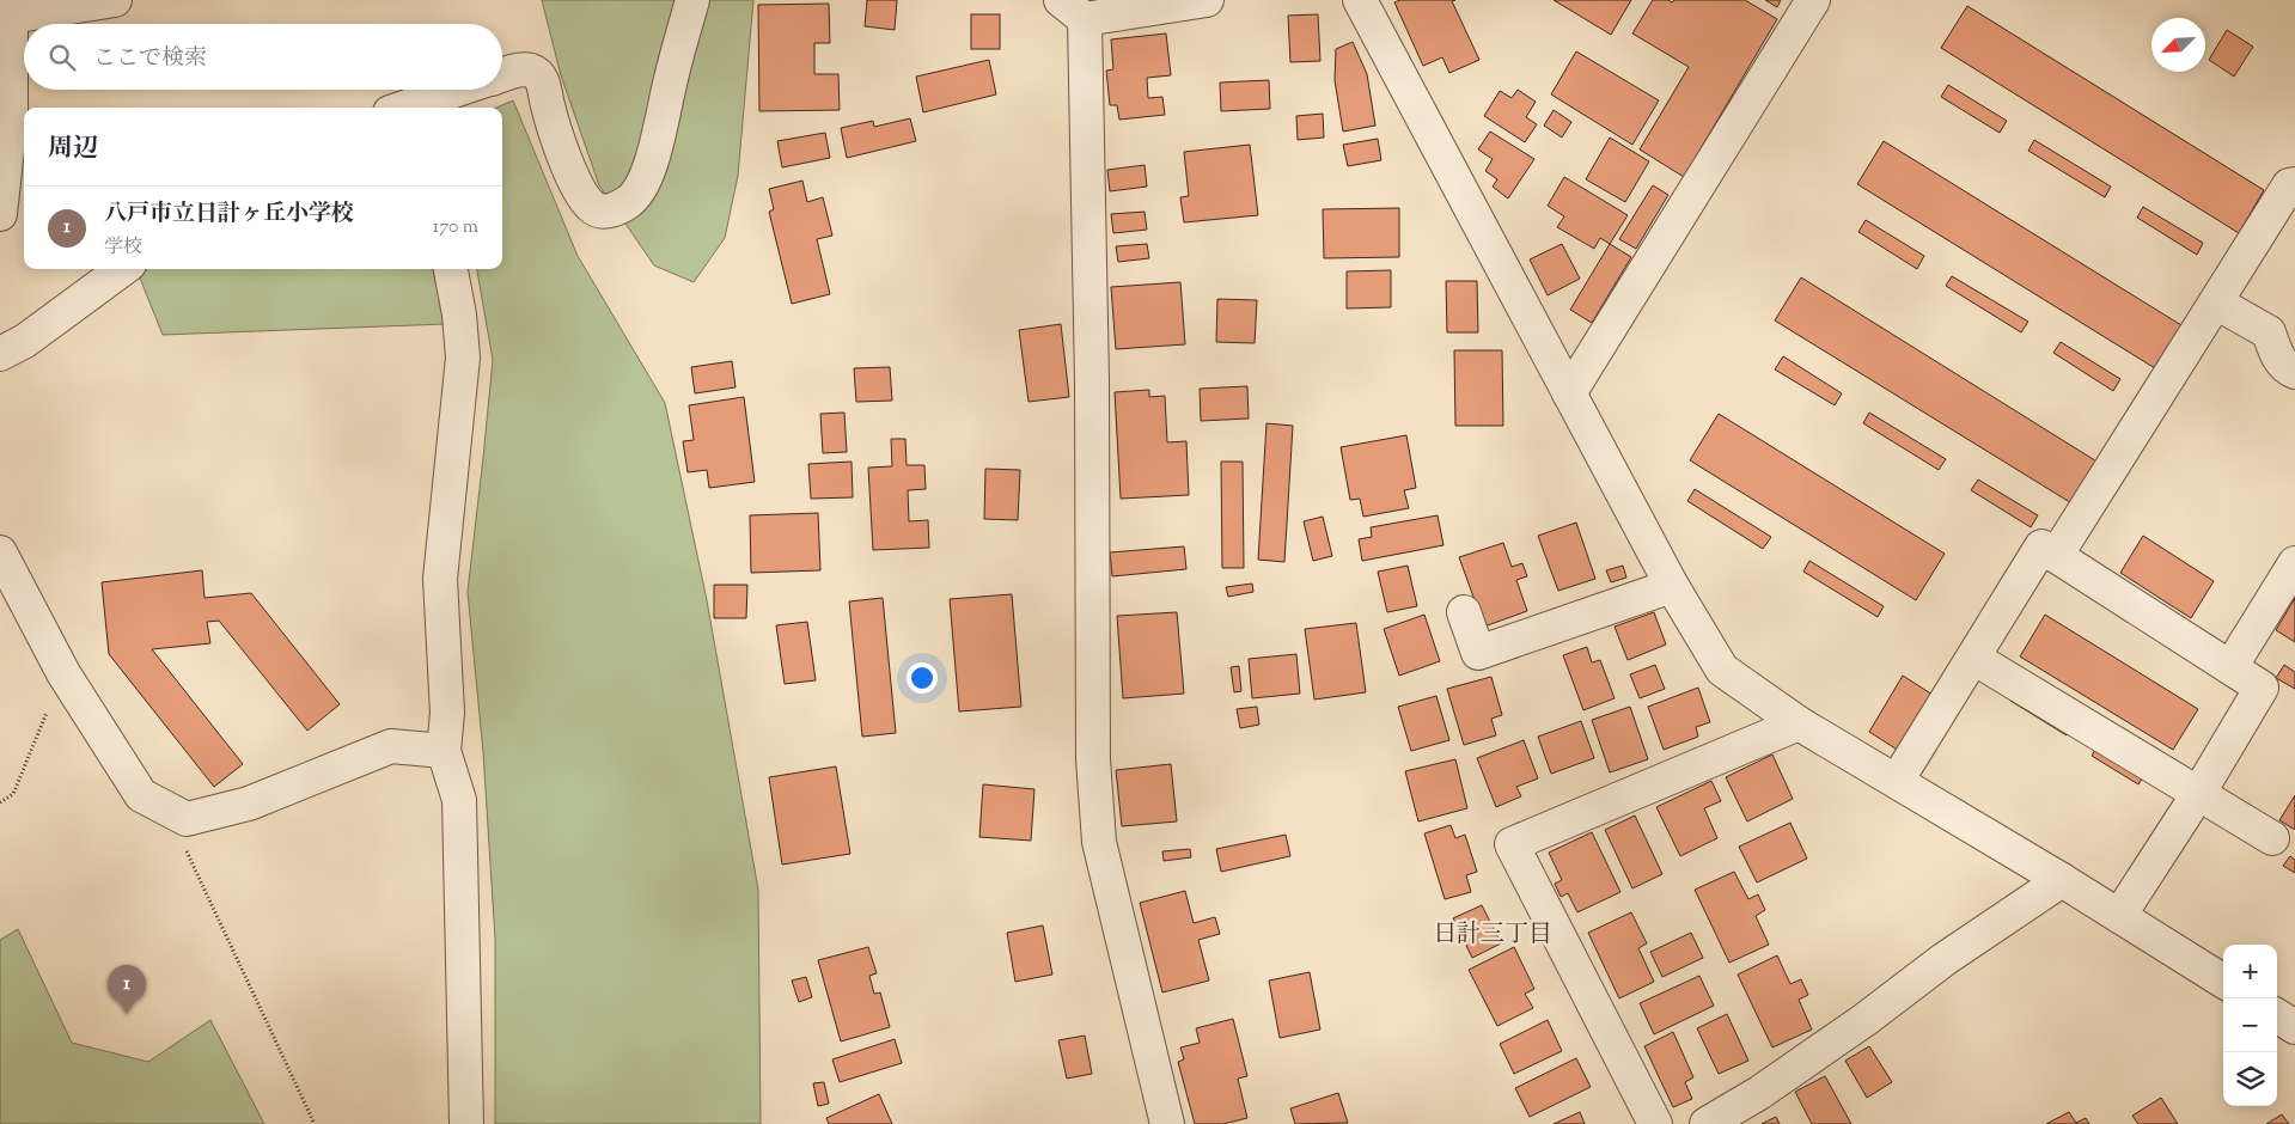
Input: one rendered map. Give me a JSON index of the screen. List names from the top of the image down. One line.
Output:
{"districts":["日計三丁目"],"north":"bottom left","page":{"search":"ここで検索","heading":"周辺","list":[{"mark":"1","name":"八戸市立日計ヶ丘小学校","note":"学校","value":"170 m"}],"map_buttons":["+","−"],"pins":"1"}}
